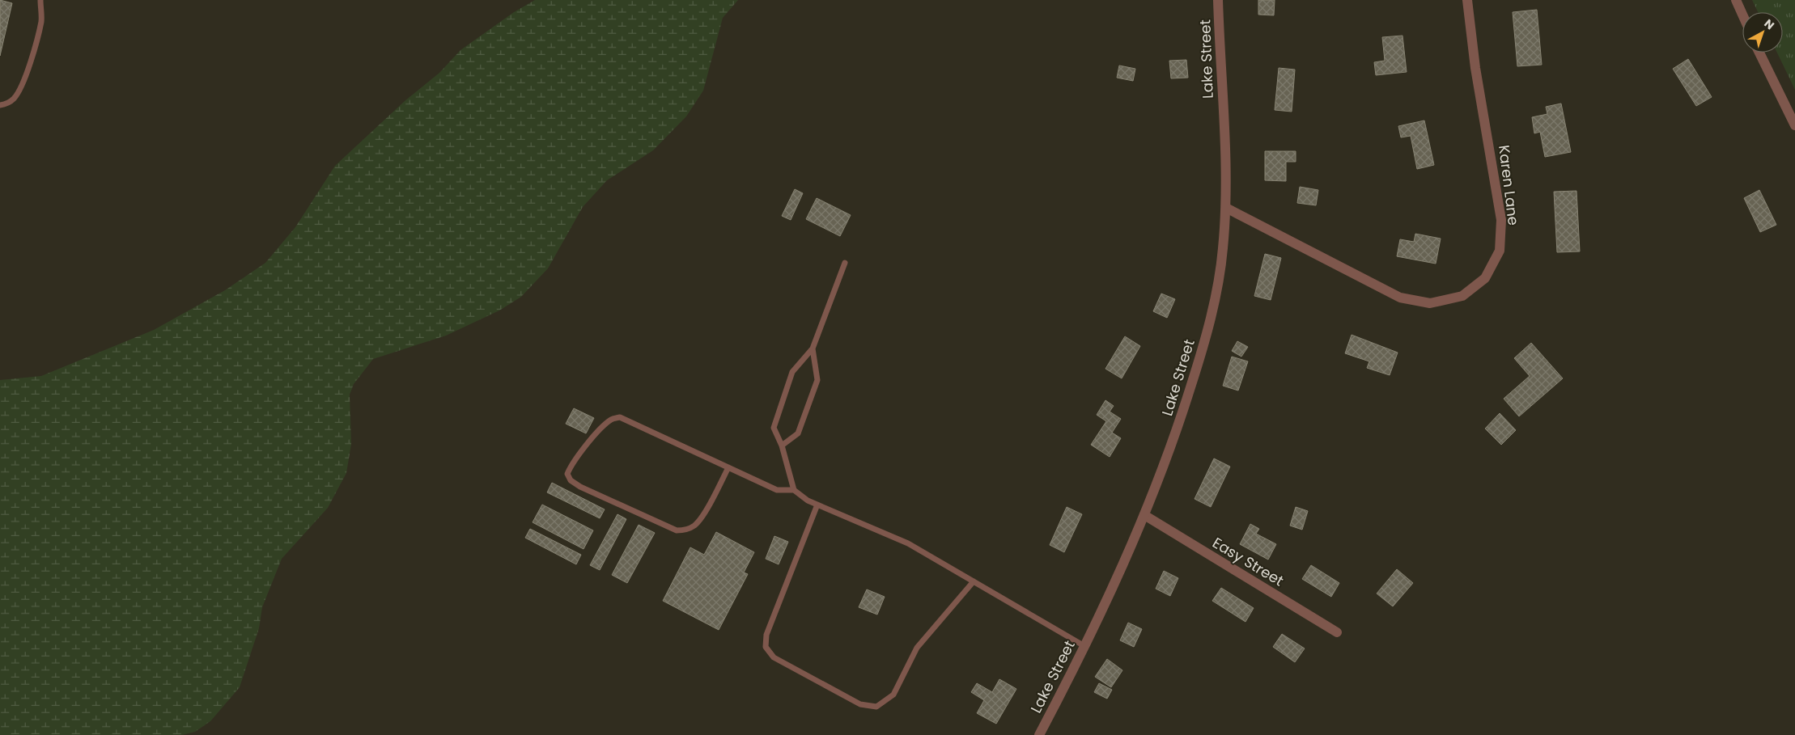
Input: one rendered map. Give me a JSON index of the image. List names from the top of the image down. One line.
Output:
{"streets":{"street":["Lake Street","Karen Lane","Easy Street"]},"crossings":[["Lake Street","Karen Lane"],["Lake Street","Easy Street"]],"north":"top right"}
